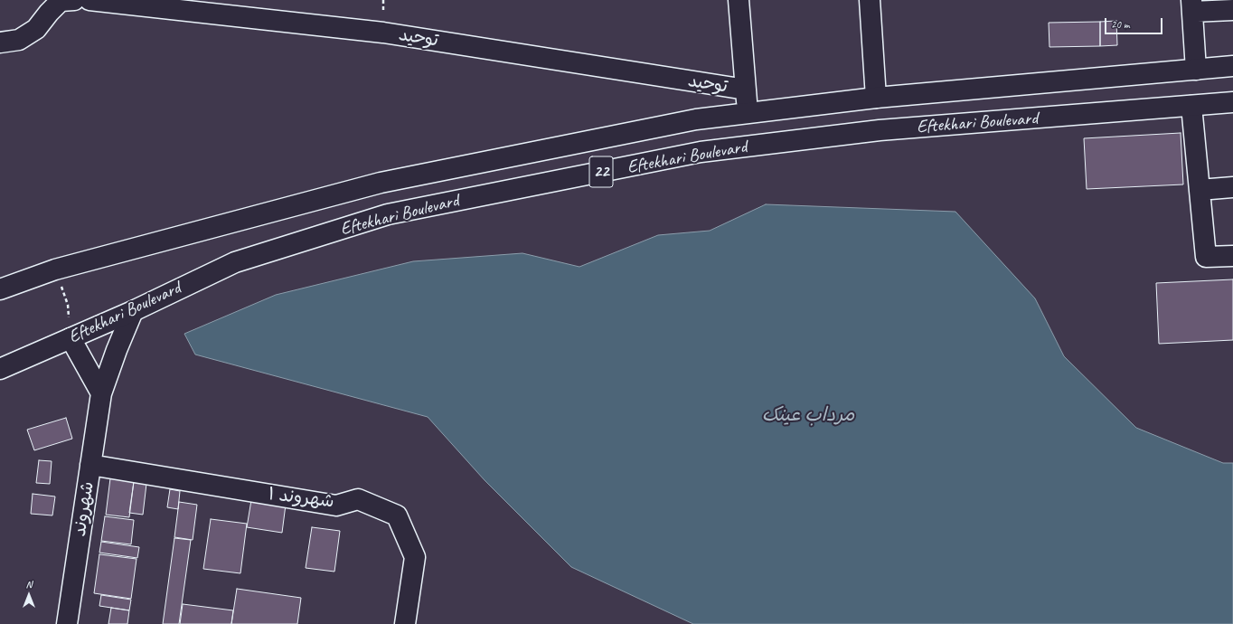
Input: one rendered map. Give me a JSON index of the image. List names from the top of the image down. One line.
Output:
{"streets":{"main road":["توحید","Eftekhari Boulevard","22","شهروند ۱","شهروند"]},"crossings":[["Eftekhari Boulevard","شهروند"],["شهروند ۱","شهروند"]],"water":["مرداب عینک"],"scale_bar":"20 m","north":"top"}
